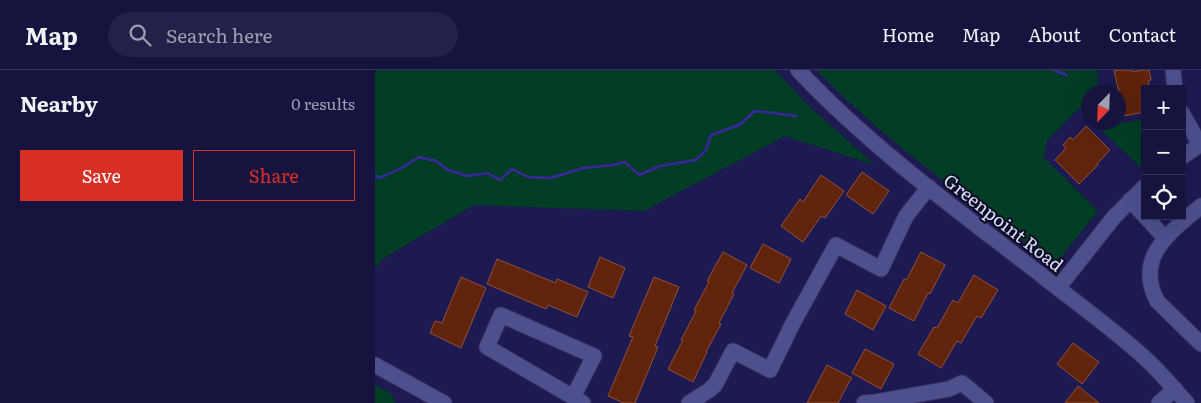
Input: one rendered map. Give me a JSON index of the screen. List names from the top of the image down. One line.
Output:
{"streets":{"street":["Greenpoint Road"]},"north":"bottom left","page":{"header":"Map","search":"Search here","nav":["Home","Map","About","Contact"],"heading":["Nearby","0 results"],"map_buttons":["+","−"],"buttons":["Save","Share"]}}
